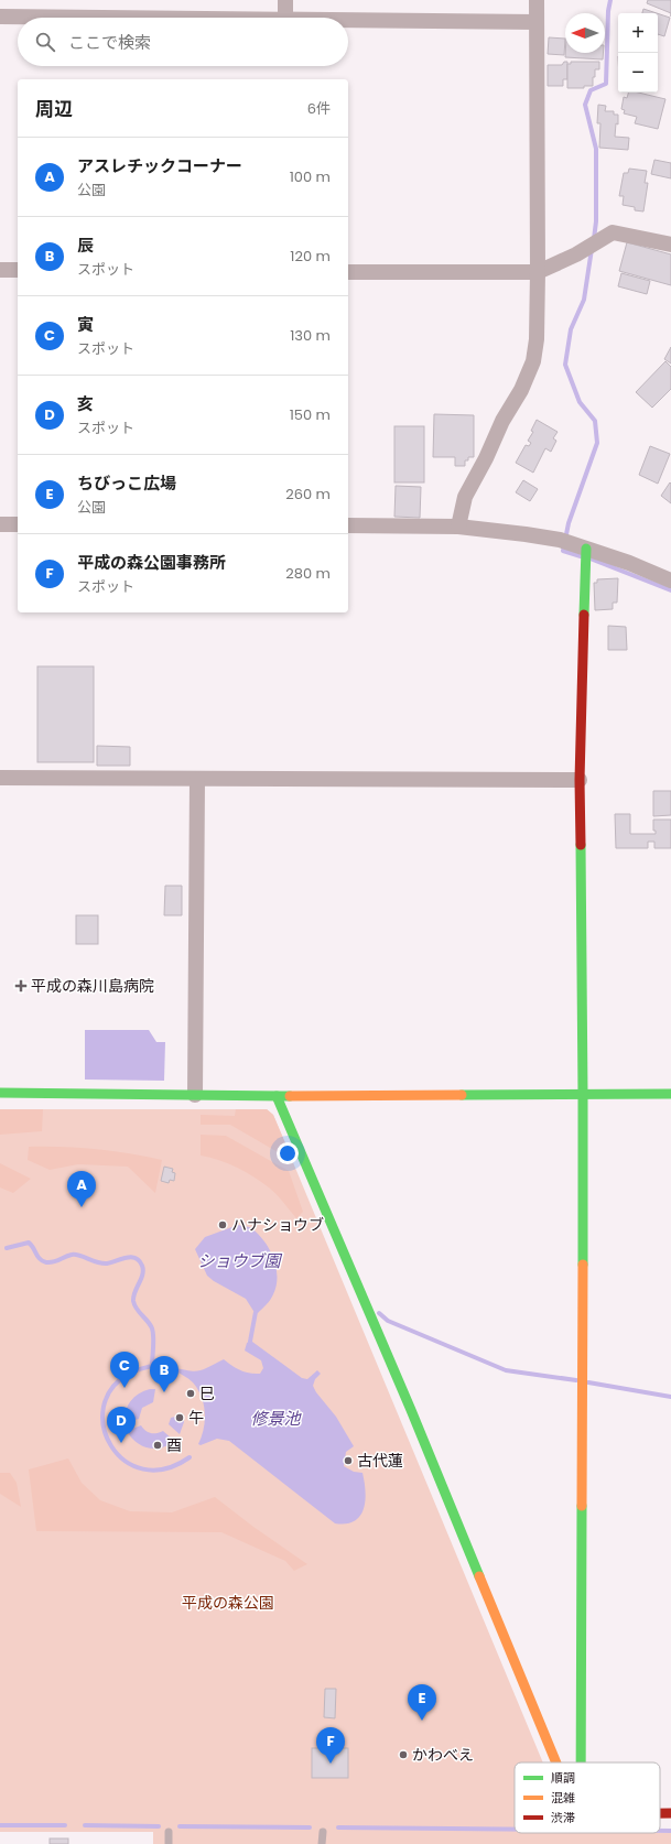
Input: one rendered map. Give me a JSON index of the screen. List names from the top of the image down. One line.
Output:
{"water":["ショウブ園","修景池"],"parks":["平成の森公園"],"places":{"health":["平成の森川島病院"],"other":["ハナショウブ","巳","午","酉","古代蓮","かわべえ"]},"legend":["順調","混雑","渋滞"],"north":"left","page":{"map_buttons":["+","−"],"search":"ここで検索","heading":["周辺","6件"],"list":[{"mark":"A","name":"アスレチックコーナー","note":"公園","value":"100 m"},{"mark":"B","name":"辰","note":"スポット","value":"120 m"},{"mark":"C","name":"寅","note":"スポット","value":"130 m"},{"mark":"D","name":"亥","note":"スポット","value":"150 m"},{"mark":"E","name":"ちびっこ広場","note":"公園","value":"260 m"},{"mark":"F","name":"平成の森公園事務所","note":"スポット","value":"280 m"}],"pins":["A","C","B","D","E","F"]}}
